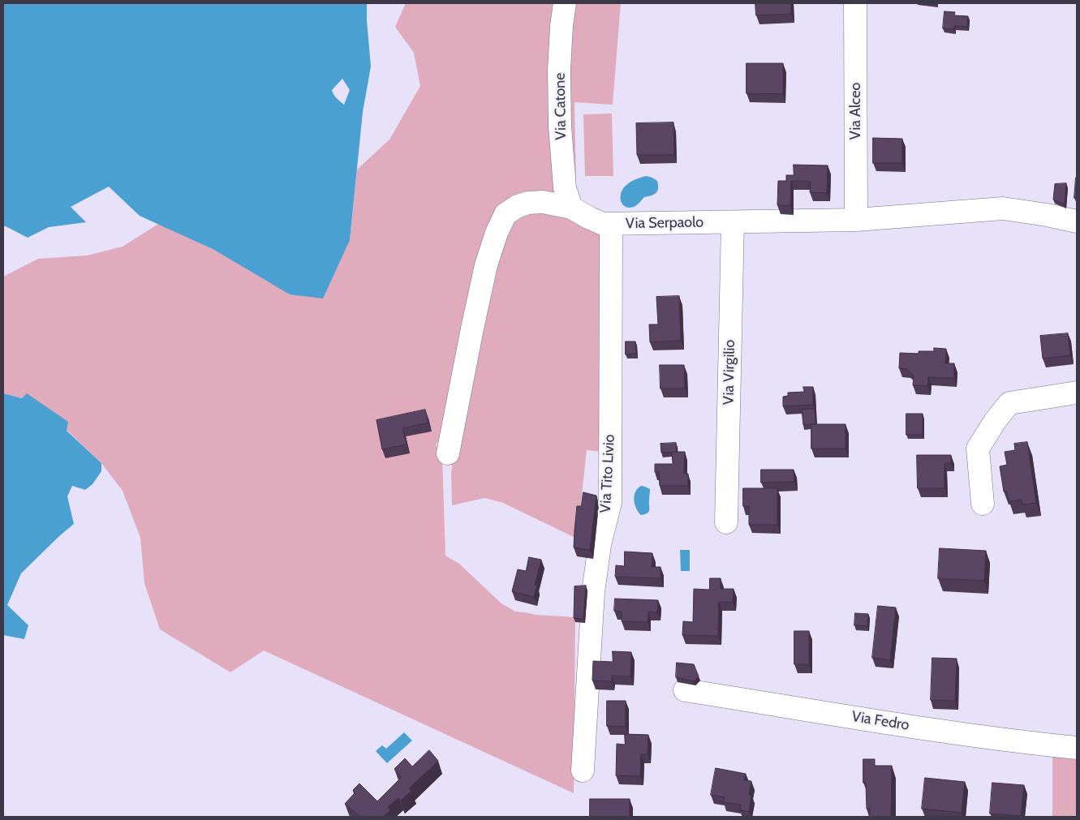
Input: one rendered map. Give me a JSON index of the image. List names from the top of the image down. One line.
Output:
{"streets":{"street":["Via Catone","Via Alceo","Via Serpaolo","Via Virgilio","Via Tito Livio","Via Fedro"]},"crossings":[["Via Catone","Via Serpaolo"],["Via Alceo","Via Serpaolo"],["Via Serpaolo","Via Virgilio"],["Via Serpaolo","Via Tito Livio"]]}
